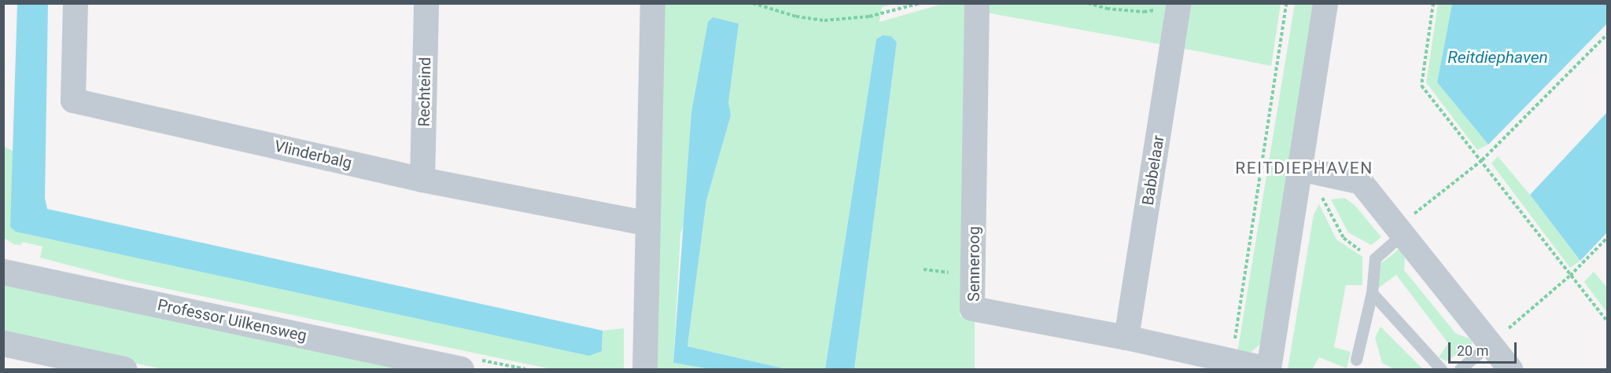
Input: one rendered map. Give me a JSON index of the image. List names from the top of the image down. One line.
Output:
{"streets":{"street":["Rechteind","Vlinderbalg","Babbelaar","Senneroog","Professor Uilkensweg"]},"crossings":[["Rechteind","Vlinderbalg"],["Babbelaar","Senneroog"]],"districts":["REITDIEPHAVEN"],"water":["Reitdiephaven"],"scale_bar":"20 m"}
